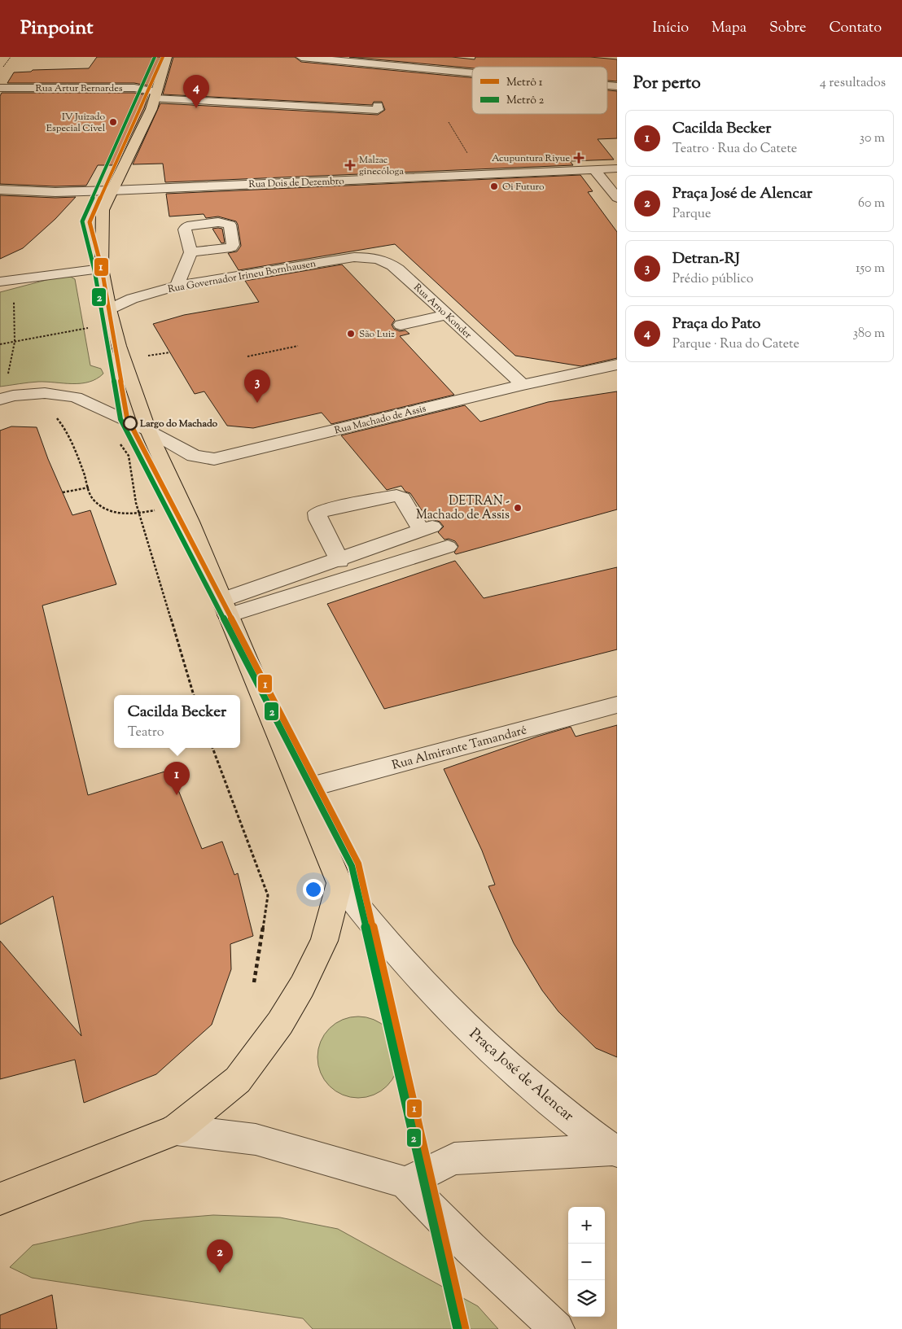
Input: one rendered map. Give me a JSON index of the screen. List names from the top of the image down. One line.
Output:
{"streets":{"street":["Rua Artur Bernardes","Rua Dois de Dezembro","Rua Governador Irineu Bornhausen","Rua Arno Konder","Rua Machado de Assis","Rua Almirante Tamandaré","Praça José de Alencar"]},"crossings":[["Rua Governador Irineu Bornhausen","Rua Arno Konder"],["Rua Arno Konder","Rua Machado de Assis"]],"places":{"other":["IV Juizado Especial Cível","Oi Futuro","São Luiz","Largo do Machado","DETRAN - Machado de Assis"],"health":["Acupuntura Riyue","Malzac ginecóloga"]},"lines":["metro line 1","metro line 2"],"legend":["Metrô 1","Metrô 2"],"page":{"header":"Pinpoint","nav":["Início","Mapa","Sobre","Contato"],"heading":["Por perto","4 resultados"],"pins":["4","3","1","2"],"list":[{"mark":"1","name":"Cacilda Becker","note":"Teatro · Rua do Catete","value":"30 m"},{"mark":"2","name":"Praça José de Alencar","note":"Parque","value":"60 m"},{"mark":"3","name":"Detran-RJ","note":"Prédio público","value":"150 m"},{"mark":"4","name":"Praça do Pato","note":"Parque · Rua do Catete","value":"380 m"}],"popup":["Cacilda Becker","Teatro"],"map_buttons":["+","−"]}}
